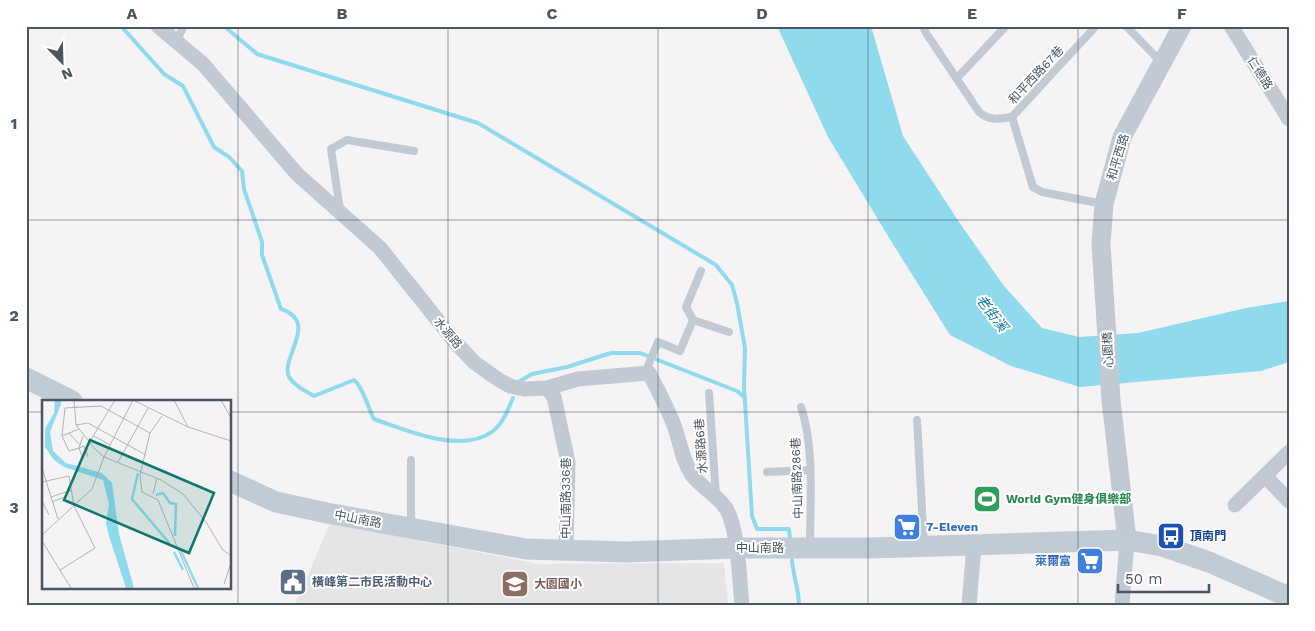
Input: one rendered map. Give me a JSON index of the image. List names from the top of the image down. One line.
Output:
{"streets":{"main road":["中山南路"],"street":["仁德路","和平西路","水源路","心園橋","中山南路336巷"],"lane":["和平西路67巷","水源路6巷","中山南路286巷"]},"crossings":[["和平西路","心園橋"],["水源路","中山南路336巷"],["心園橋","中山南路"],["中山南路286巷","中山南路"],["中山南路336巷","中山南路"]],"water":["老街溪"],"places":{"sports":["World Gym健身俱樂部"],"supermarket":["7-Eleven","萊爾富"],"bus stop":["頂南門"],"public building":["橫峰第二市民活動中心"],"school or university":["大園國小"]},"scale_bar":"50 m","north":"bottom right","grid":{"columns":["A","B","C","D","E","F"],"rows":["1","2","3"]}}
